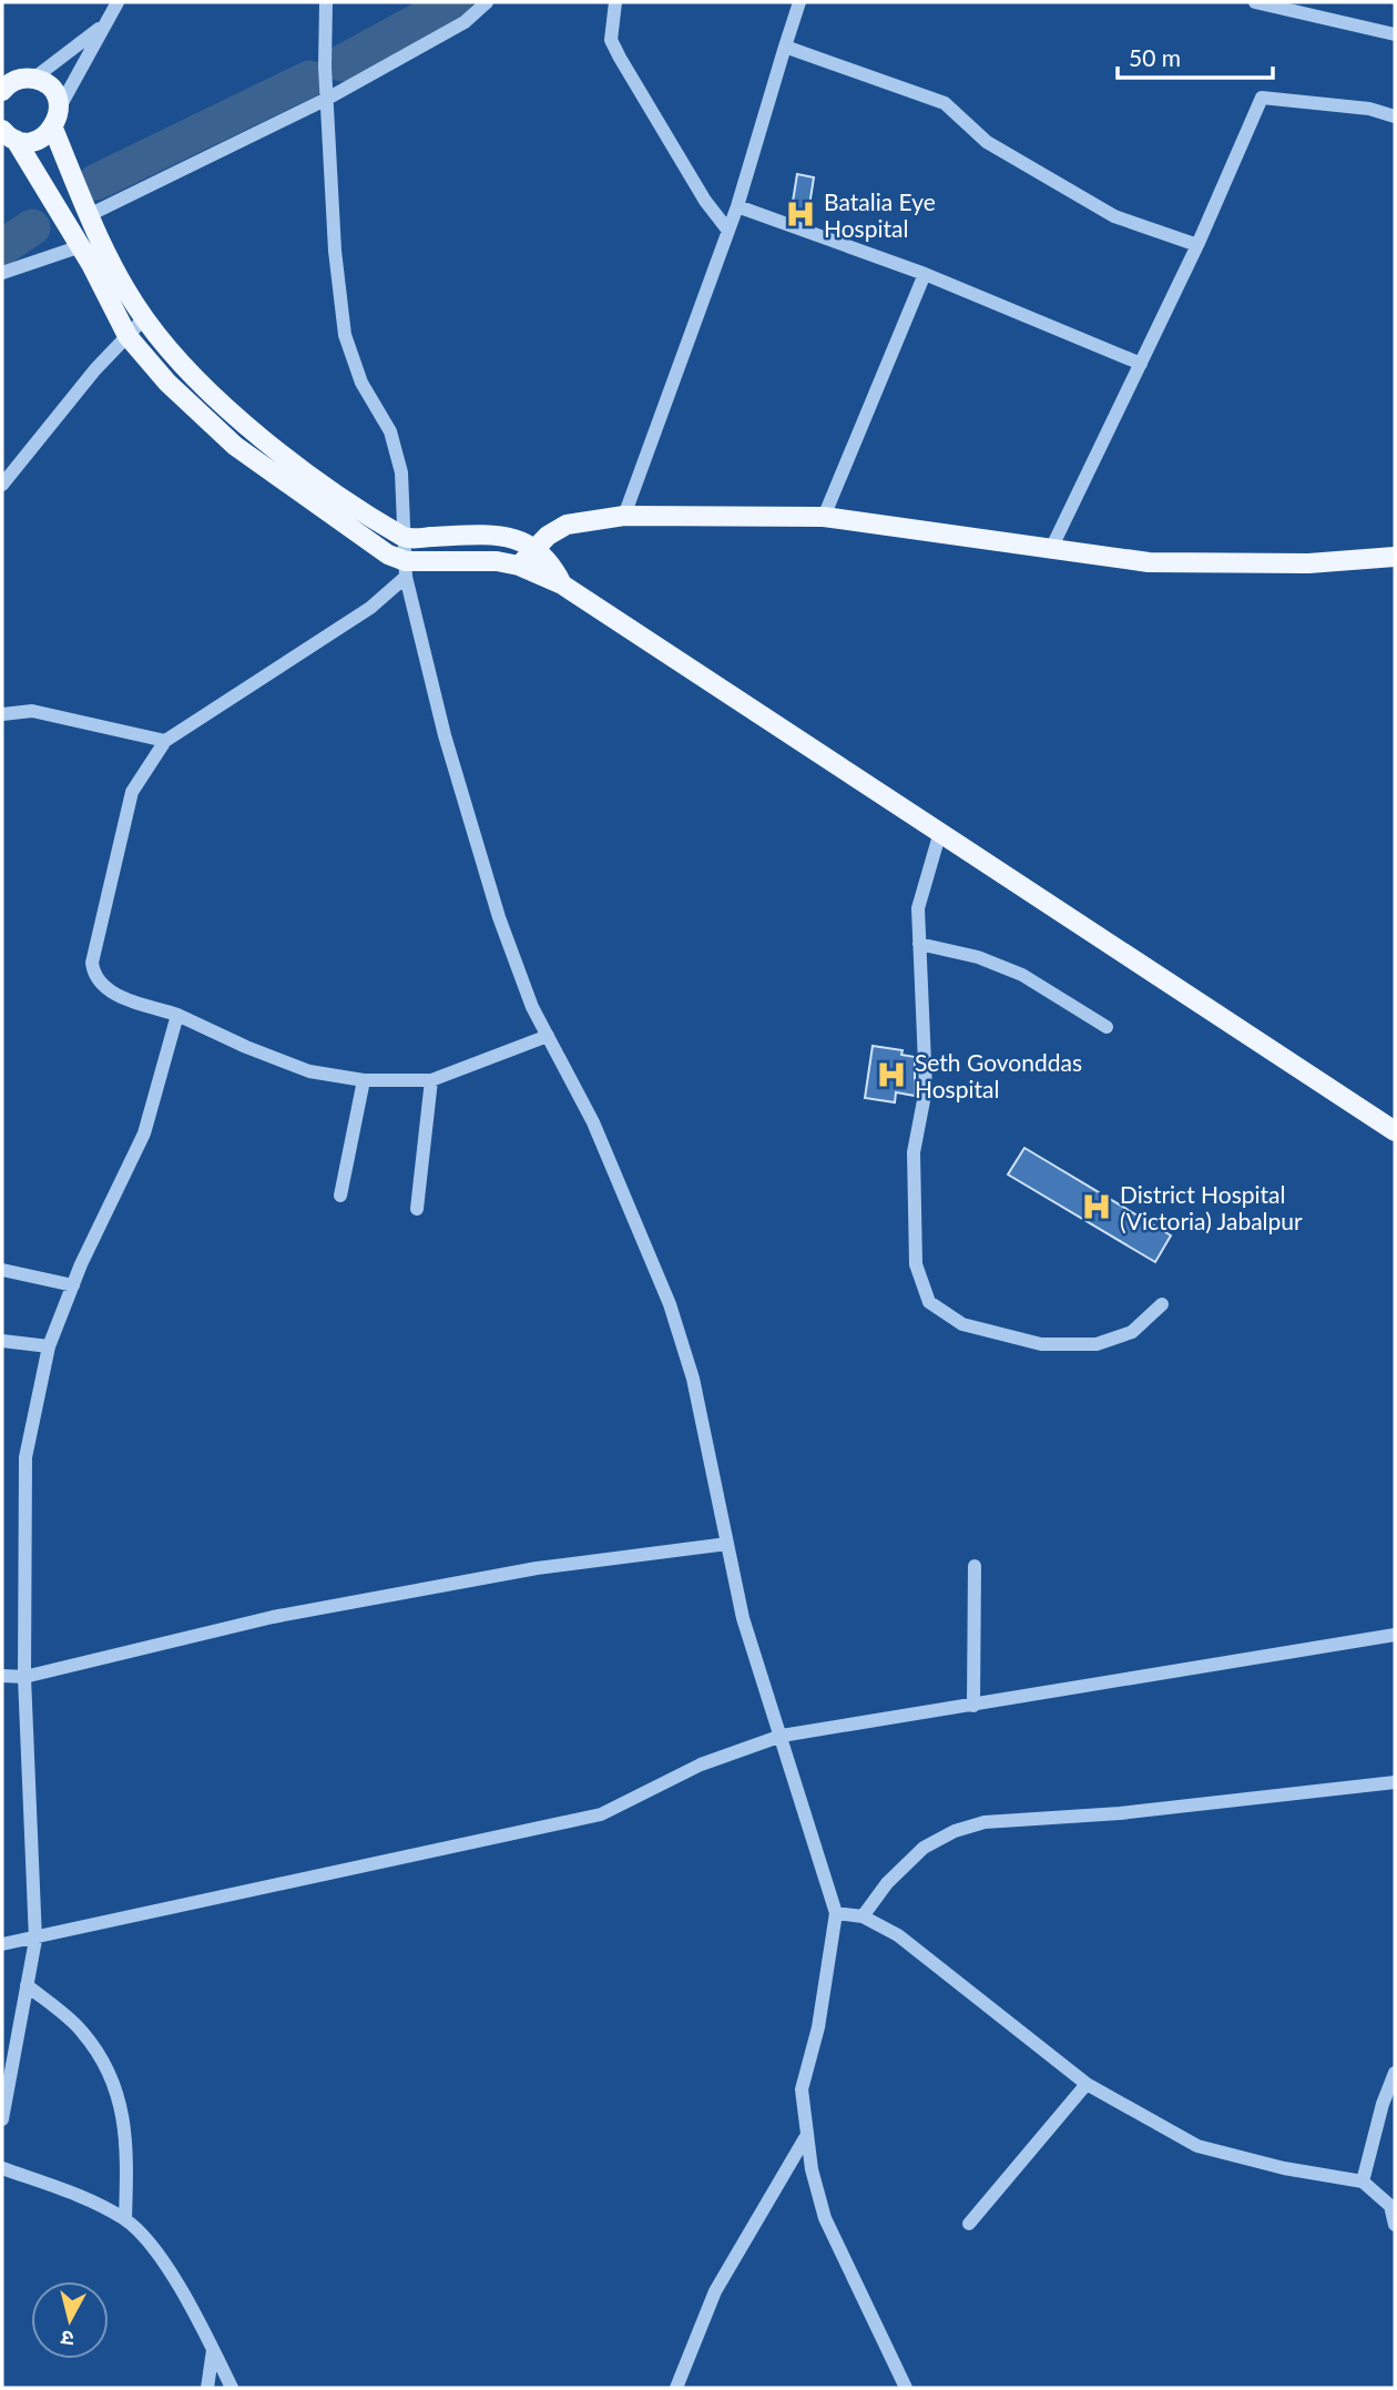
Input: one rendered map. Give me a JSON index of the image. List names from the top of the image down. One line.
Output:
{"places":{"hospital":["Batalia Eye Hospital","Seth Govonddas Hospital","District Hospital (Victoria) Jabalpur"]},"scale_bar":"50 m","north":"bottom"}
